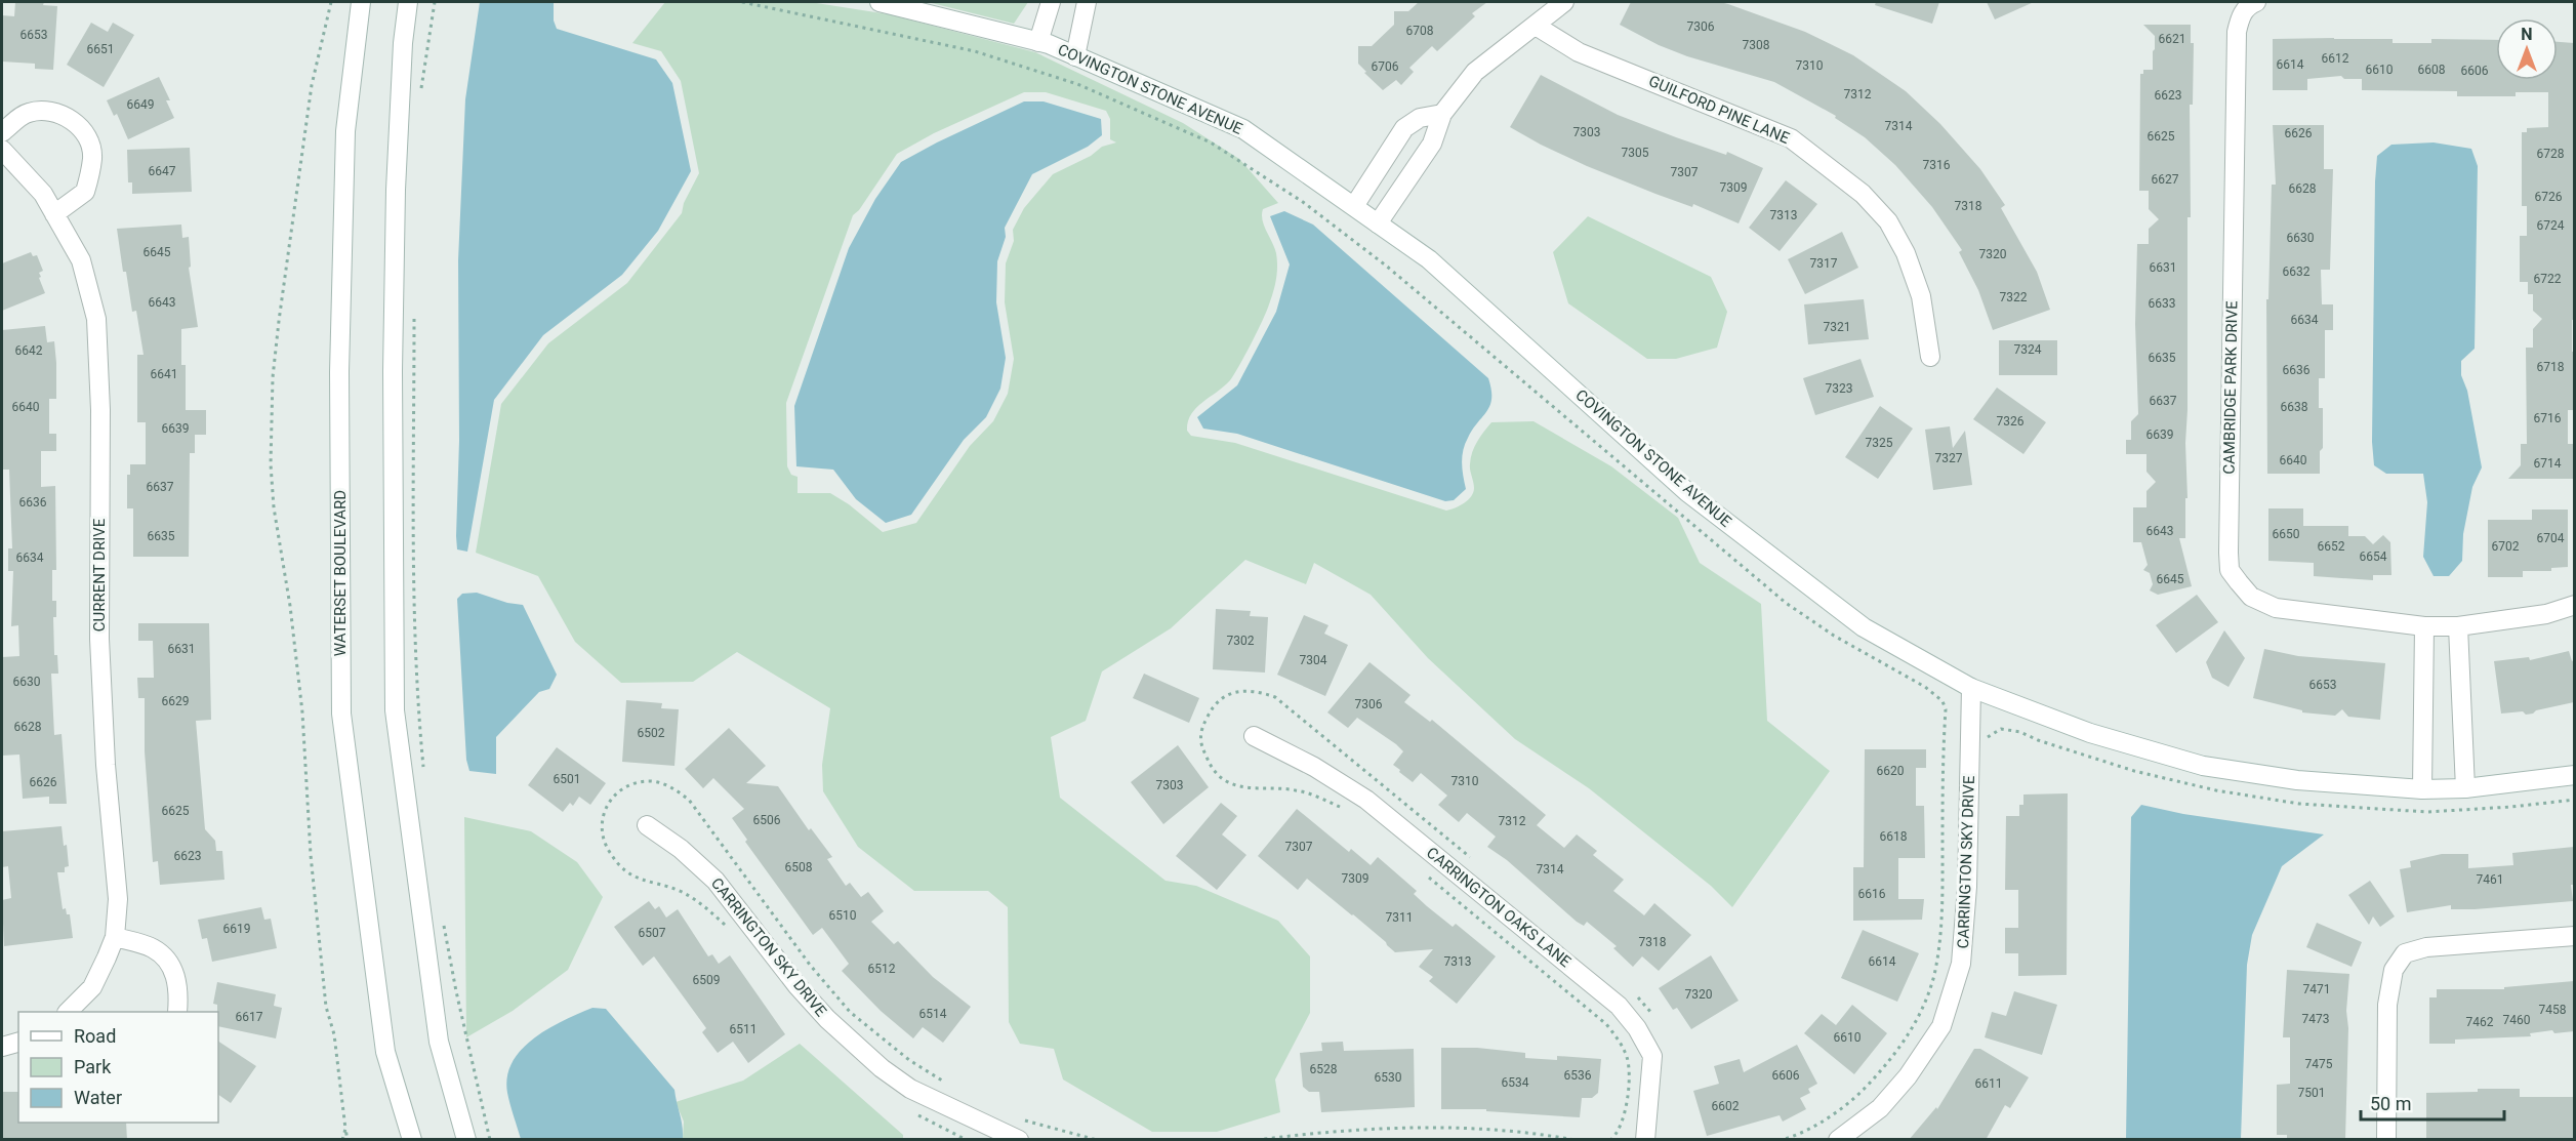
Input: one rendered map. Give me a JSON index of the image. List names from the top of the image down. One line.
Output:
{"streets":{"street":["COVINGTON STONE AVENUE","GUILFORD PINE LANE","CAMBRIDGE PARK DRIVE","WATERSET BOULEVARD","CURRENT DRIVE","CARRINGTON SKY DRIVE","CARRINGTON OAKS LANE"]},"crossings":[["COVINGTON STONE AVENUE","CARRINGTON SKY DRIVE"]],"house_numbers":["7306","6708","6653","6621","7308","6651","6612","6614","7310","6706","6610","6608","6606","7312","6623","6649","7314","7303","6626","6625","7305","6728","7316","6647","7307","6627","7309","6628","6726","7318","7313","6724","6630","6645","7320","7317","6631","6632","6722","7322","6643","6633","6634","7321","7324","6642","6635","6718","6636","6641","7323","6637","6640","6638","6716","7326","6639","6639","7325","7327","6640","6714","6637","6636","6643","6650","6635","6704","6652","6702","6654","6634","6645","7302","6631","7304","6630","6653","6629","7306","6628","6502","6620","6501","7310","6626","7303","6625","6506","7312","6618","7307","6623","6508","7314","7309","7461","6616","6510","7311","6619","6507","7318","7313","6614","6512","6509","7471","7320","7458","6514","6617","7473","7460","7462","6511","6610","7475","6528","6536","6606","6530","6534","6611","7501","6602"],"legend":["Road","Park","Water"],"scale_bar":"50 m","north":"top"}
